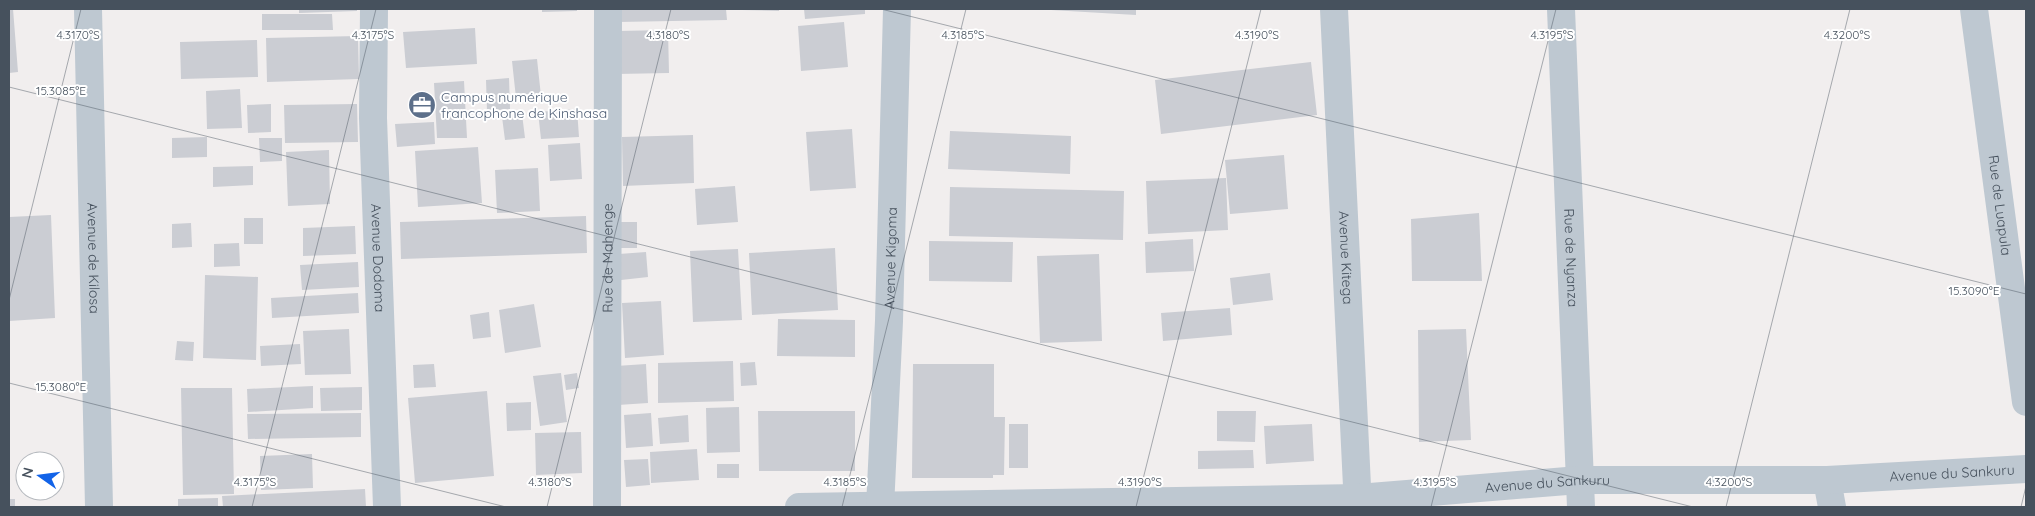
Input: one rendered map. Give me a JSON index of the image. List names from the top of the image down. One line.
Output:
{"streets":{"street":["Rue de Luapula","Avenue de Kilosa","Avenue Dodoma","Rue de Mahenge","Avenue Kigoma","Avenue Kitega","Rue de Nyanza","Avenue du Sankuru"]},"crossings":[["Avenue Kigoma","Avenue du Sankuru"],["Avenue Kitega","Avenue du Sankuru"],["Rue de Nyanza","Avenue du Sankuru"]],"places":{"office":["Campus numérique francophone de Kinshasa"]},"north":"left","coordinates":["4.3185°S","4.3190°S","4.3170°S","4.3175°S","4.3180°S","4.3195°S","4.3200°S","15.3085°E","15.3090°E","15.3080°E"]}
